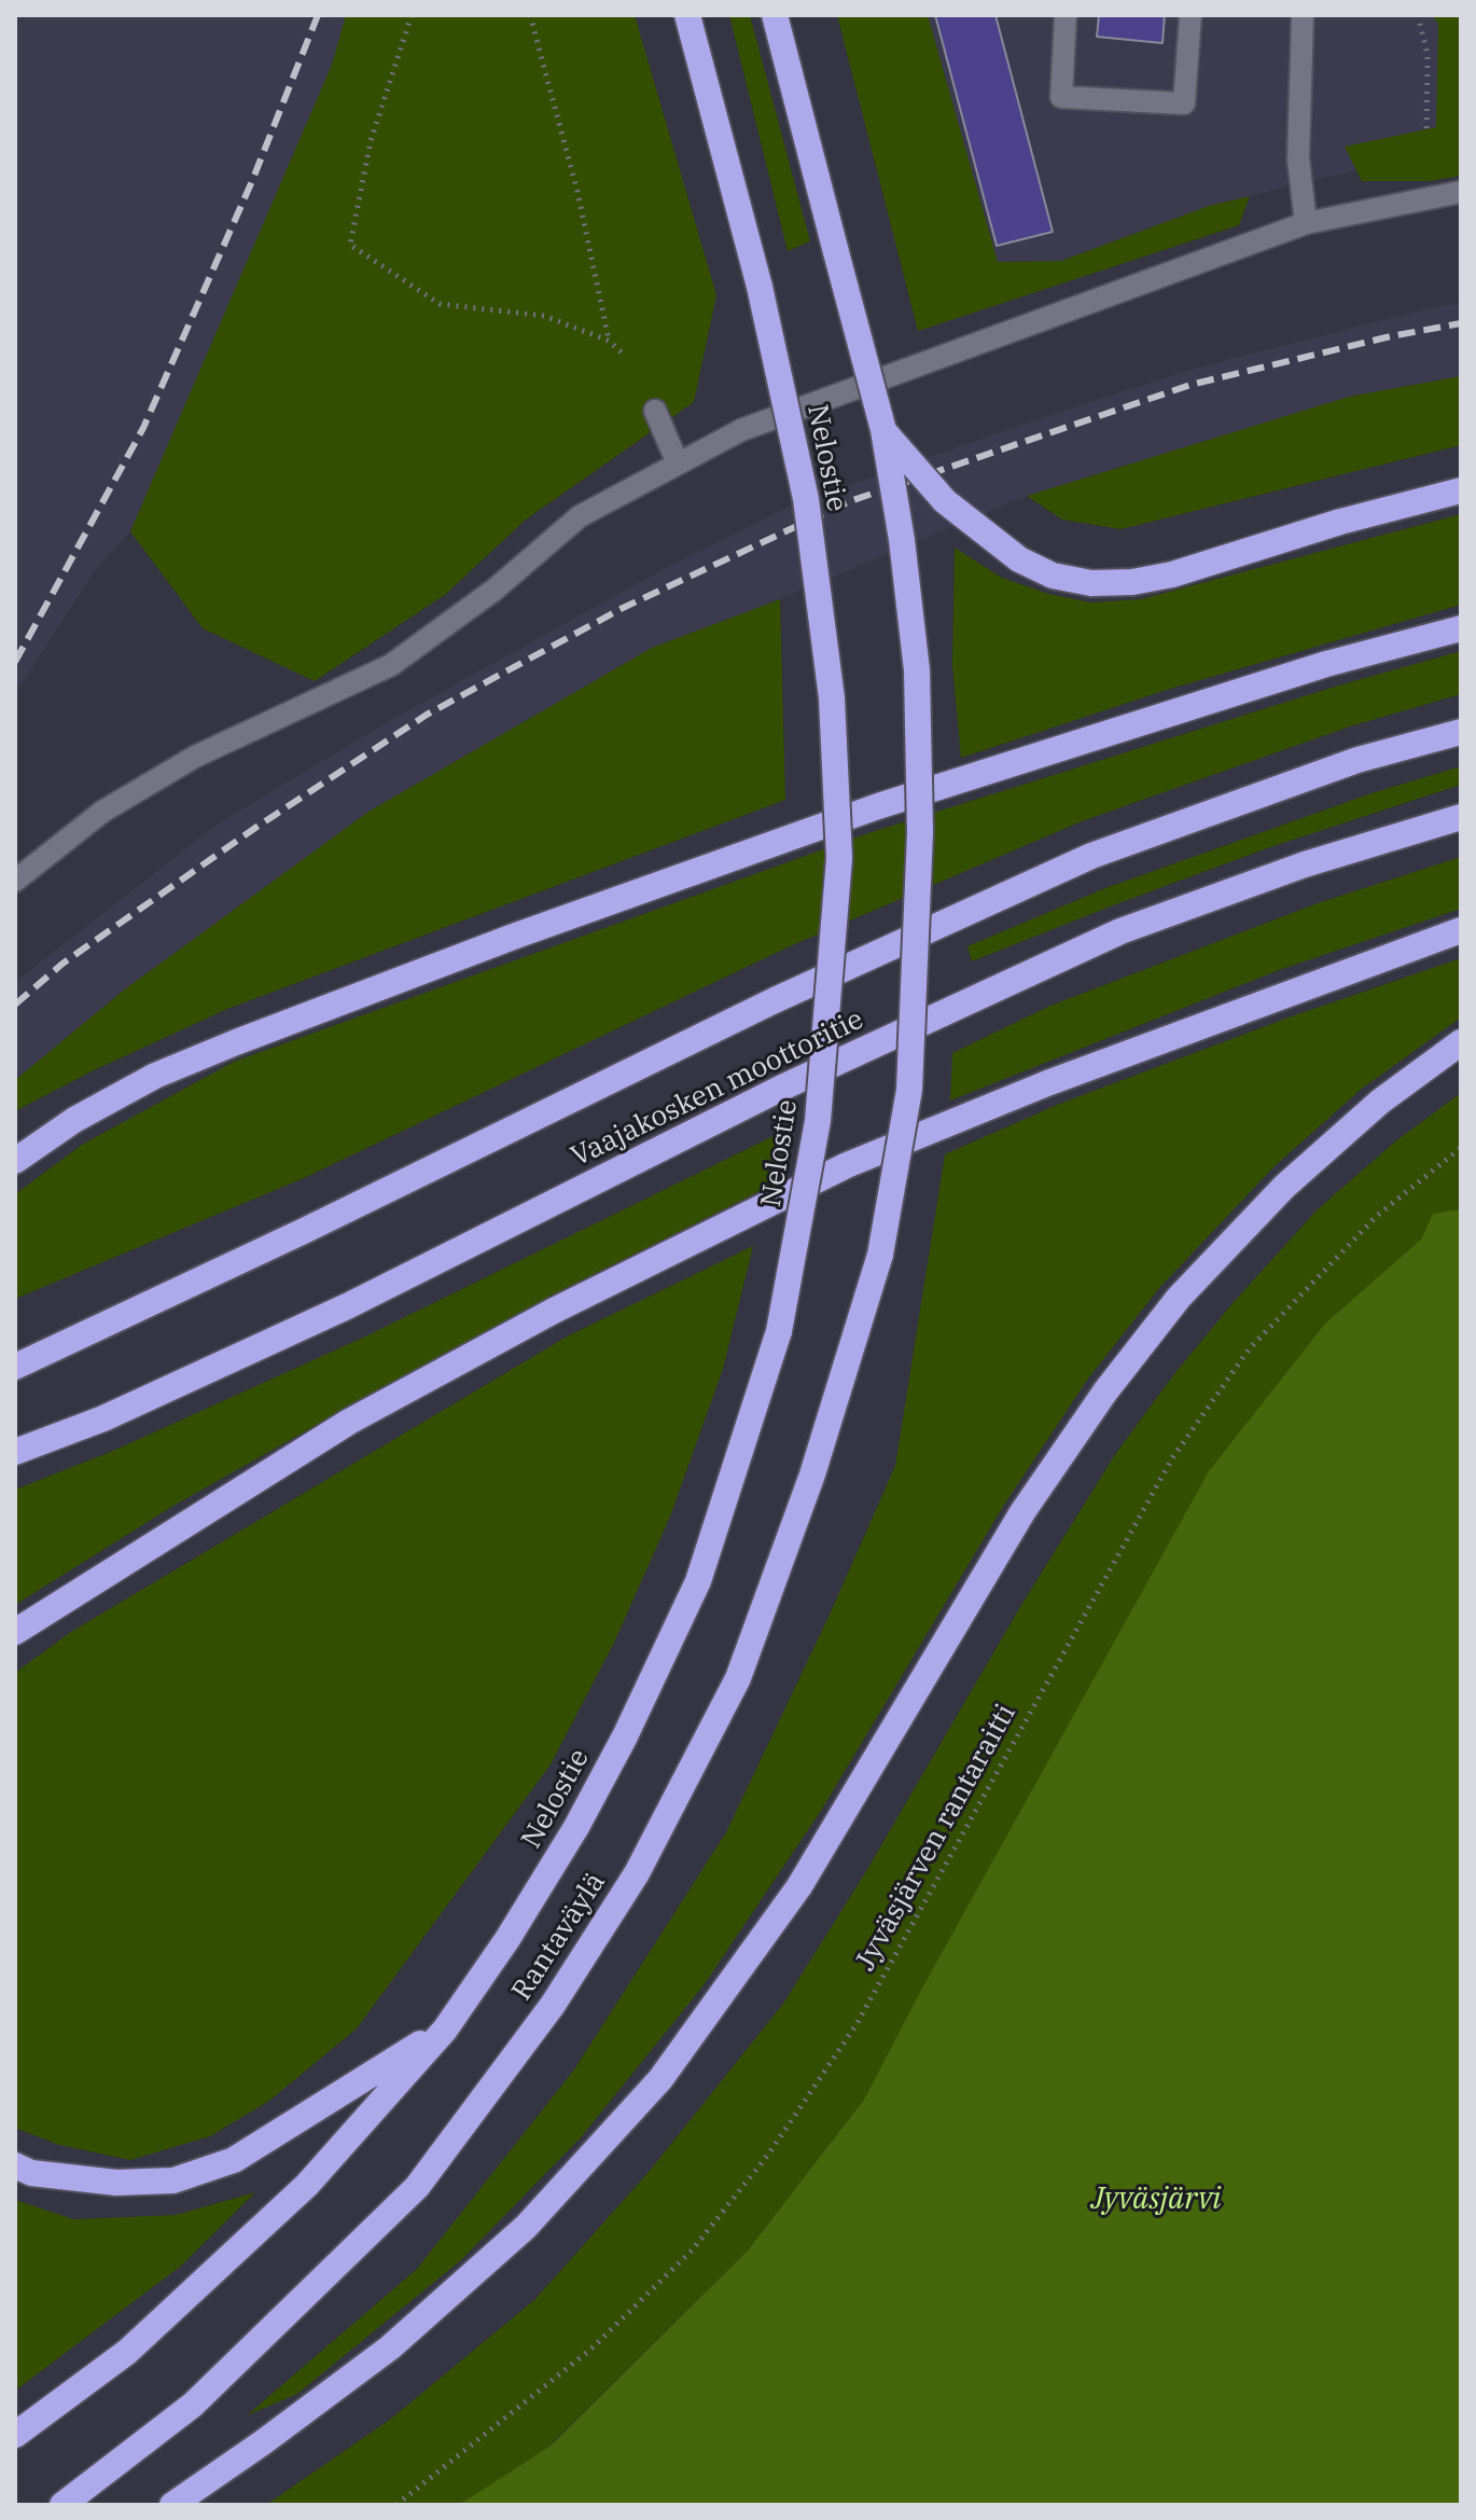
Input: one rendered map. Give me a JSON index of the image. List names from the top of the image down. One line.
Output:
{"streets":{"highway":["Nelostie","Vaajakosken moottoritie","Rantaväylä"],"path":["Jyväsjärven rantaraitti"]},"crossings":[["Nelostie","Rantaväylä"]],"water":["Jyväsjärvi"]}
